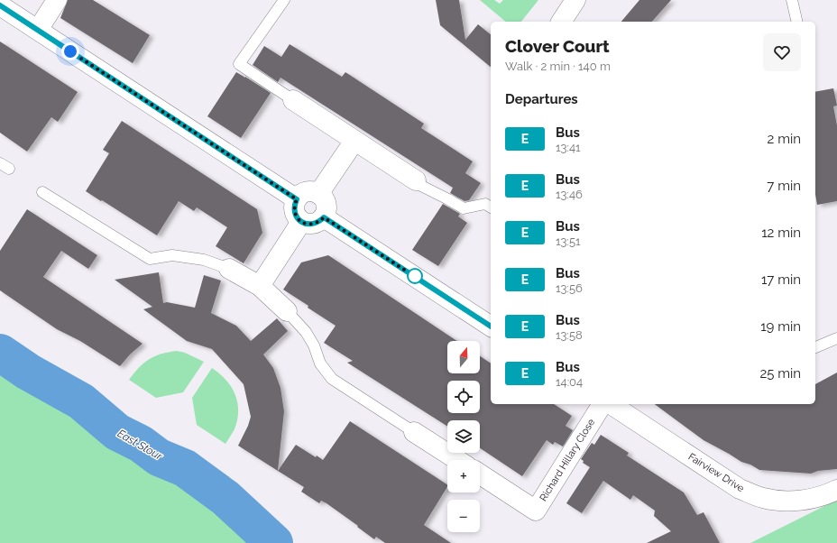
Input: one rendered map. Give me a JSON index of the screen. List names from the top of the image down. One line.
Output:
{"streets":{"street":["Richard Hillary Close","Fairview Drive"]},"water":["East Stour"],"lines":["bus line E"],"north":"top","page":{"heading":[["Clover Court","Walk · 2 min · 140 m"],"Departures"],"list":[{"mark":"E","name":"Bus","note":"13:41","value":"2 min"},{"mark":"E","name":"Bus","note":"13:46","value":"7 min"},{"mark":"E","name":"Bus","note":"13:51","value":"12 min"},{"mark":"E","name":"Bus","note":"13:56","value":"17 min"},{"mark":"E","name":"Bus","note":"13:58","value":"19 min"},{"mark":"E","name":"Bus","note":"14:04","value":"25 min"}],"map_buttons":["+","−"]}}
